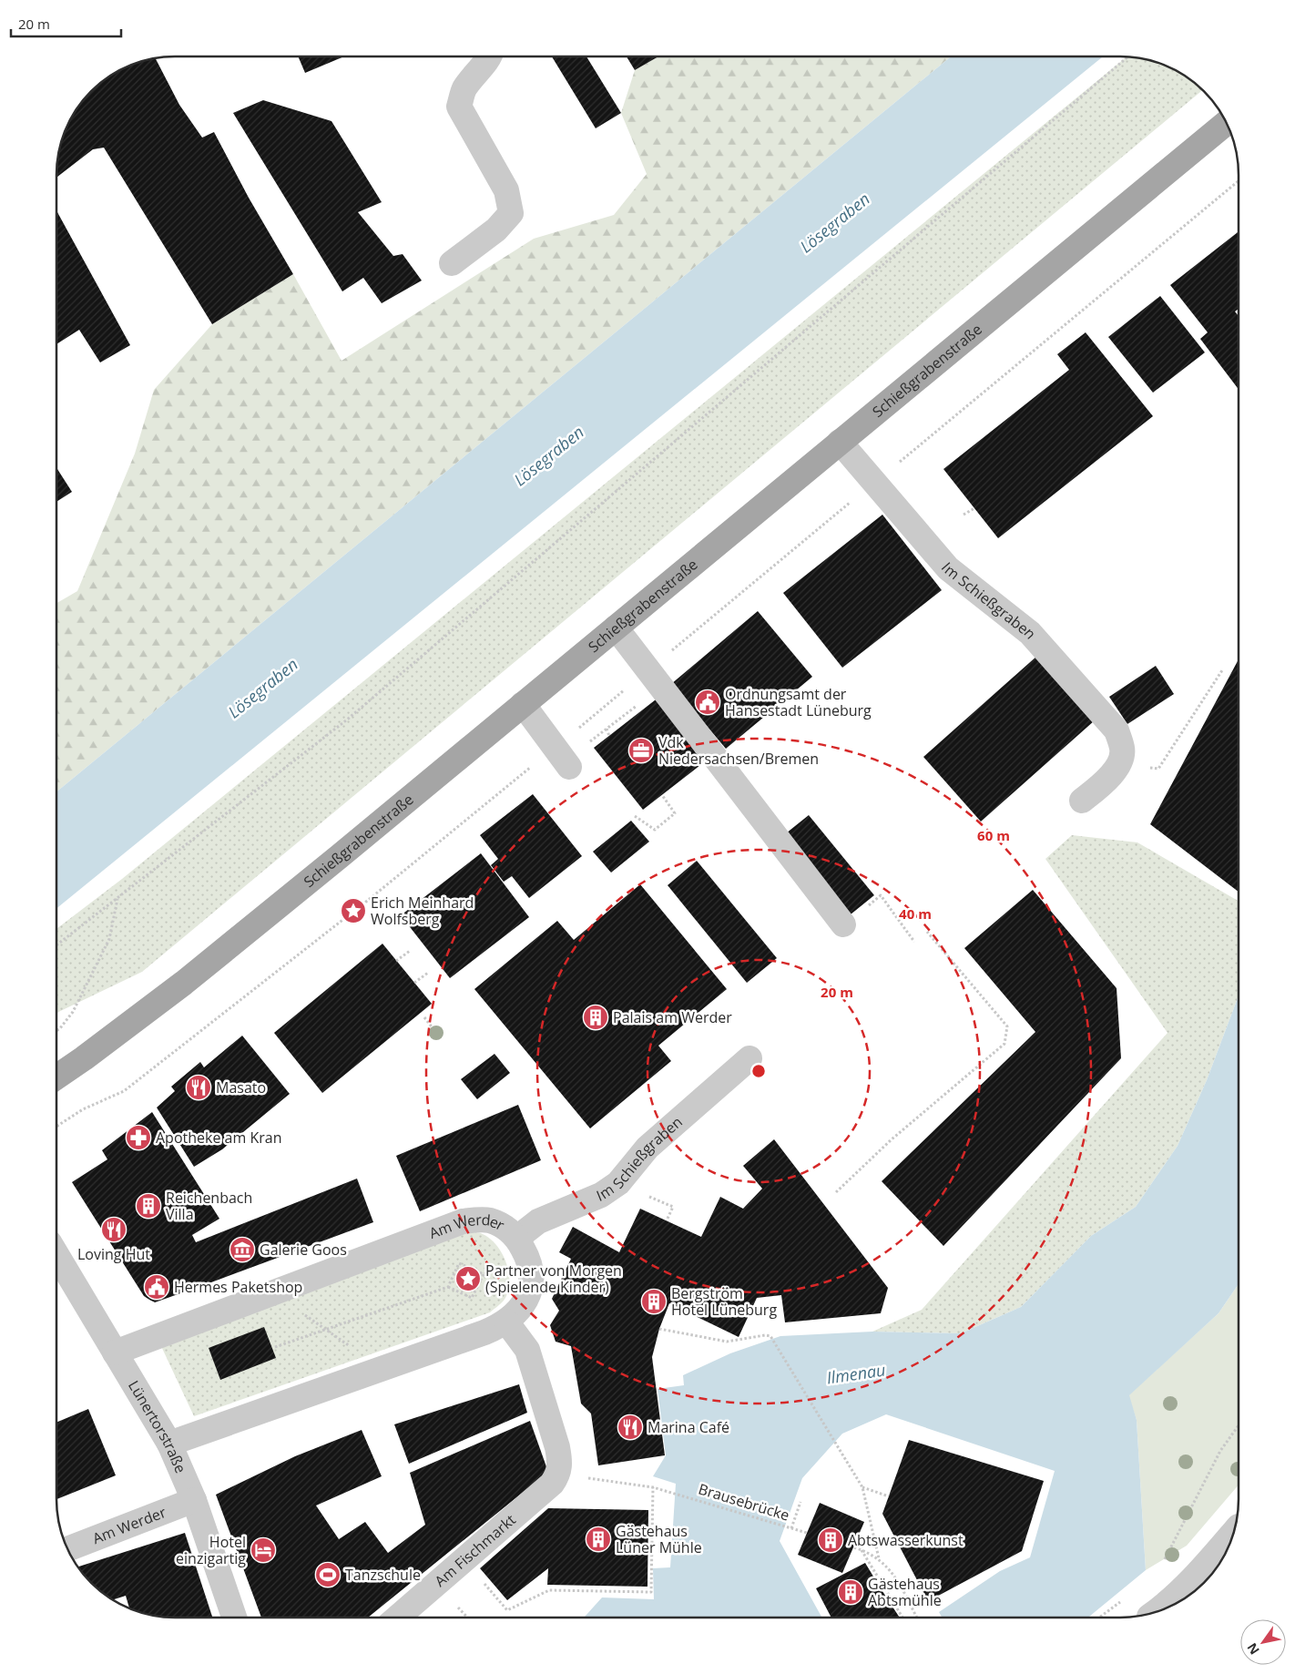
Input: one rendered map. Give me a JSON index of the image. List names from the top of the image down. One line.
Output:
{"streets":{"main road":["Schießgrabenstraße"],"street":["Im Schießgraben","Am Werder","Lünertorstraße","Am Fischmarkt"],"path":["Brausebrücke"]},"crossings":[["Schießgrabenstraße","Im Schießgraben"],["Im Schießgraben","Am Werder"],["Am Werder","Lünertorstraße"],["Brausebrücke","Am Fischmarkt"]],"water":["Lösegraben","Ilmenau"],"places":{"public building":["Ordnungsamt der Hansestadt Lüneburg","Hermes Paketshop"],"office":["Vdk Niedersachsen/Bremen"],"place":["Erich Meinhard Wolfsberg","Partner von Morgen (Spielende Kinder)"],"building":["Palais am Werder","Reichenbach Villa","Bergström Hotel Lüneburg","Gästehaus Lüner Mühle","Abtswasserkunst","Gästehaus Abtsmühle"],"restaurant":["Masato","Loving Hut","Marina Café"],"pharmacy":["Apotheke am Kran"],"museum":["Galerie Goos"],"hotel":["Hotel einzigartig"],"sports":["Tanzschule"]},"scale_bar":"20 m","north":"bottom left","rings":["60 m","40 m","20 m"]}
